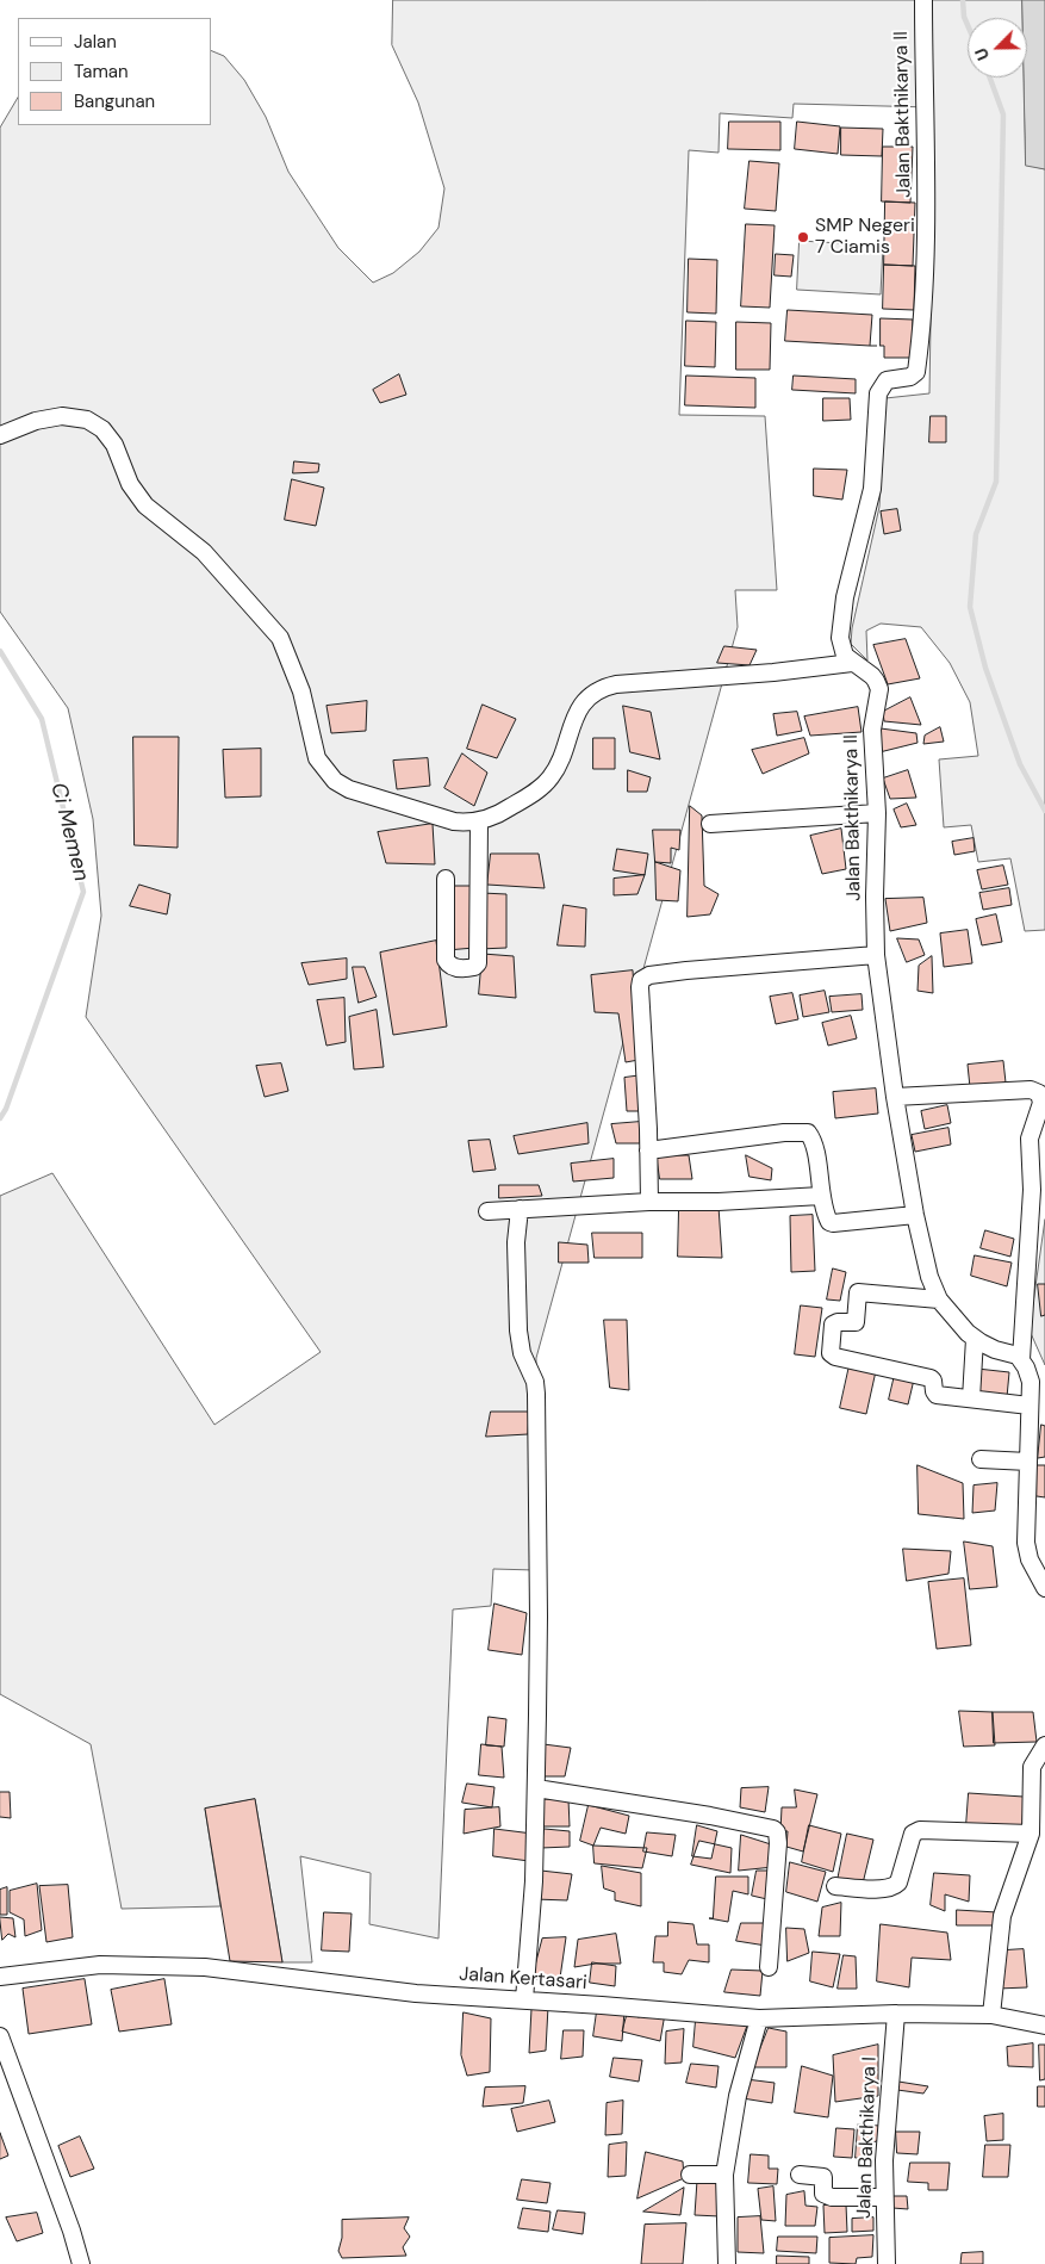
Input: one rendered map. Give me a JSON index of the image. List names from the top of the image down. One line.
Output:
{"streets":{"street":["Jalan Bakthikarya II","Jalan Kertasari","Jalan Bakthikarya I"]},"crossings":[["Jalan Kertasari","Jalan Bakthikarya I"]],"water":["Ci Memen"],"places":["SMP Negeri 7 Ciamis"],"legend":["Jalan","Taman","Bangunan"],"north":"bottom left"}
